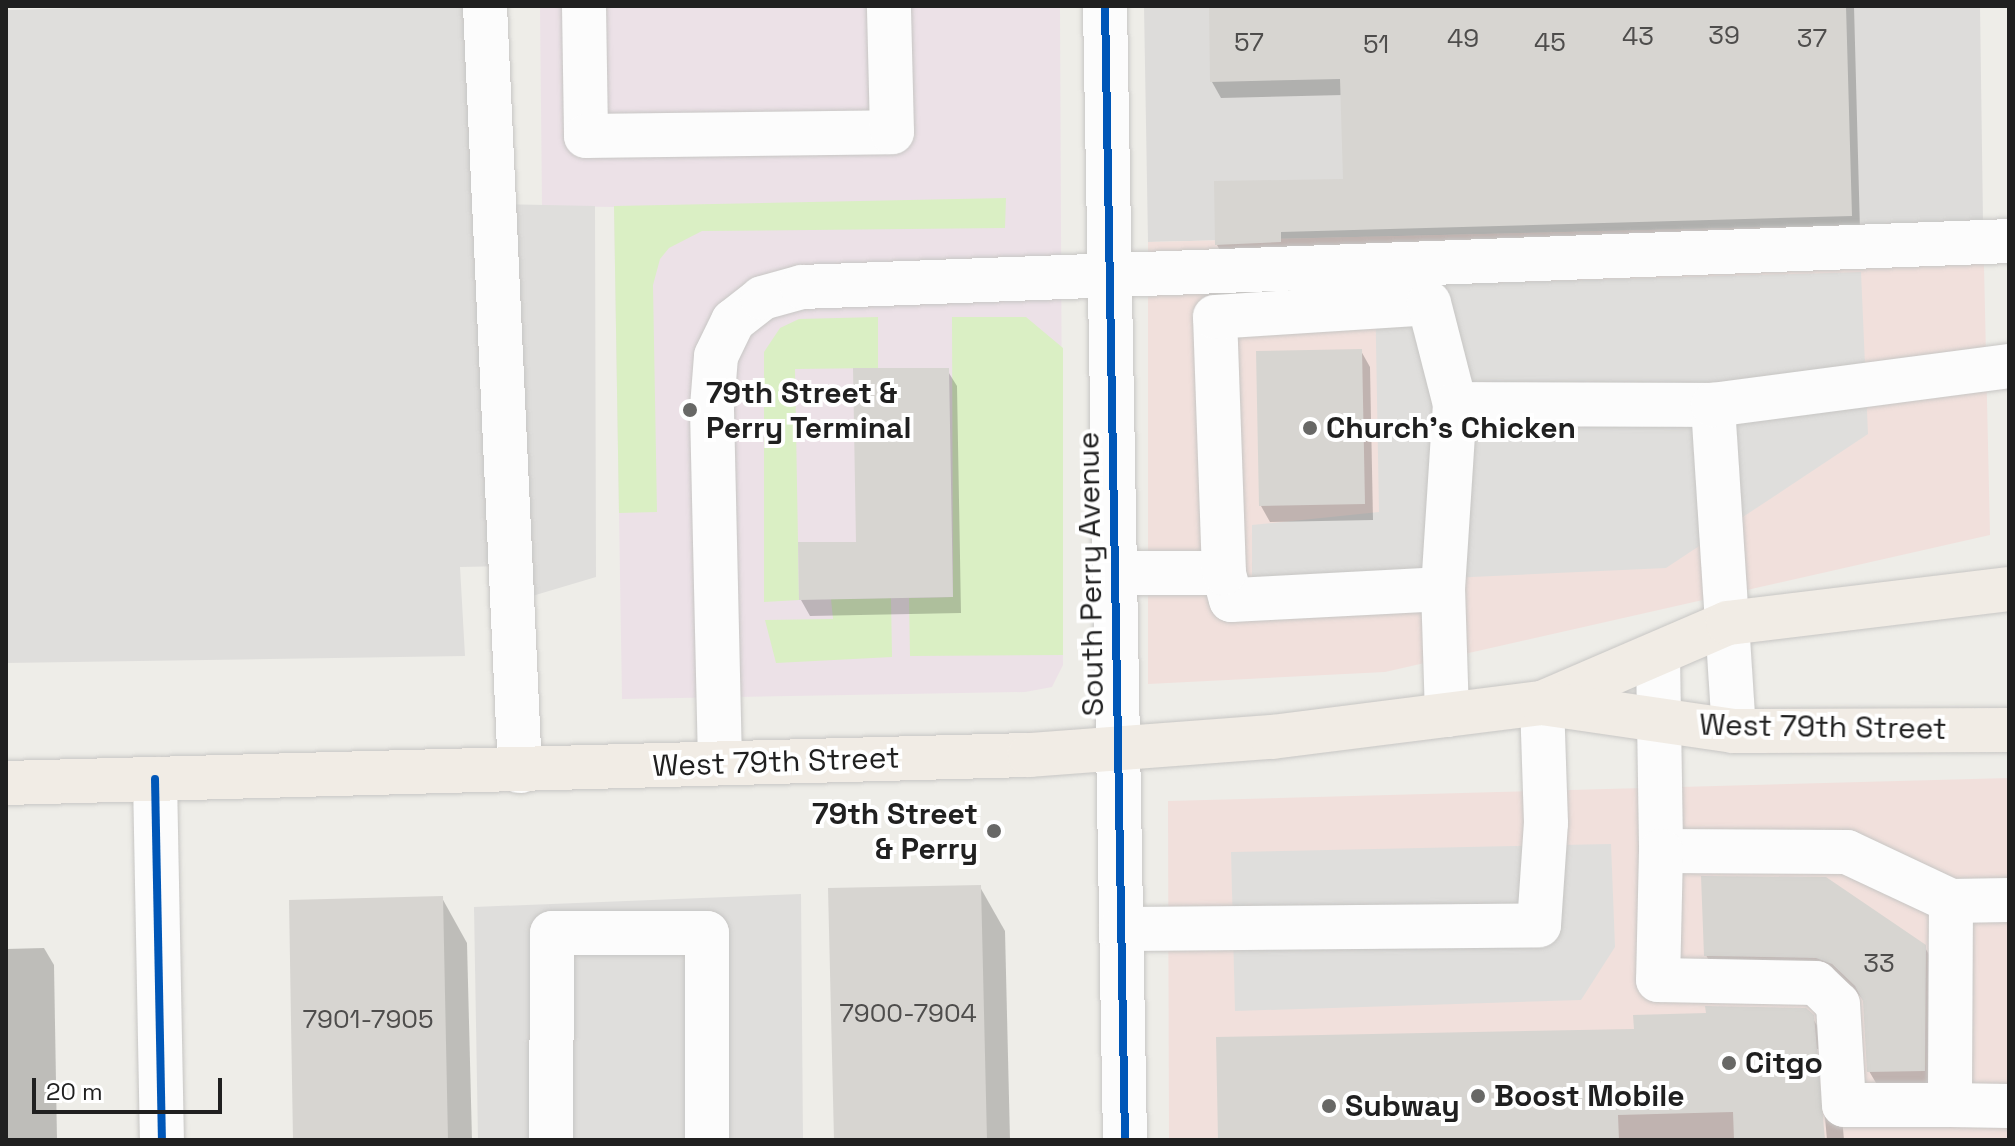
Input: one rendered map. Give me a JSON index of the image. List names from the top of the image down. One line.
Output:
{"streets":{"main road":["West 79th Street"],"street":["South Perry Avenue"]},"crossings":[["South Perry Avenue","West 79th Street"]],"places":["79th Street & Perry Terminal","Church's Chicken","79th Street & Perry","Citgo","Boost Mobile","Subway"],"house_numbers":["39","43","49","37","57","45","51","33","7900-7904","7901-7905"],"scale_bar":"20 m"}
